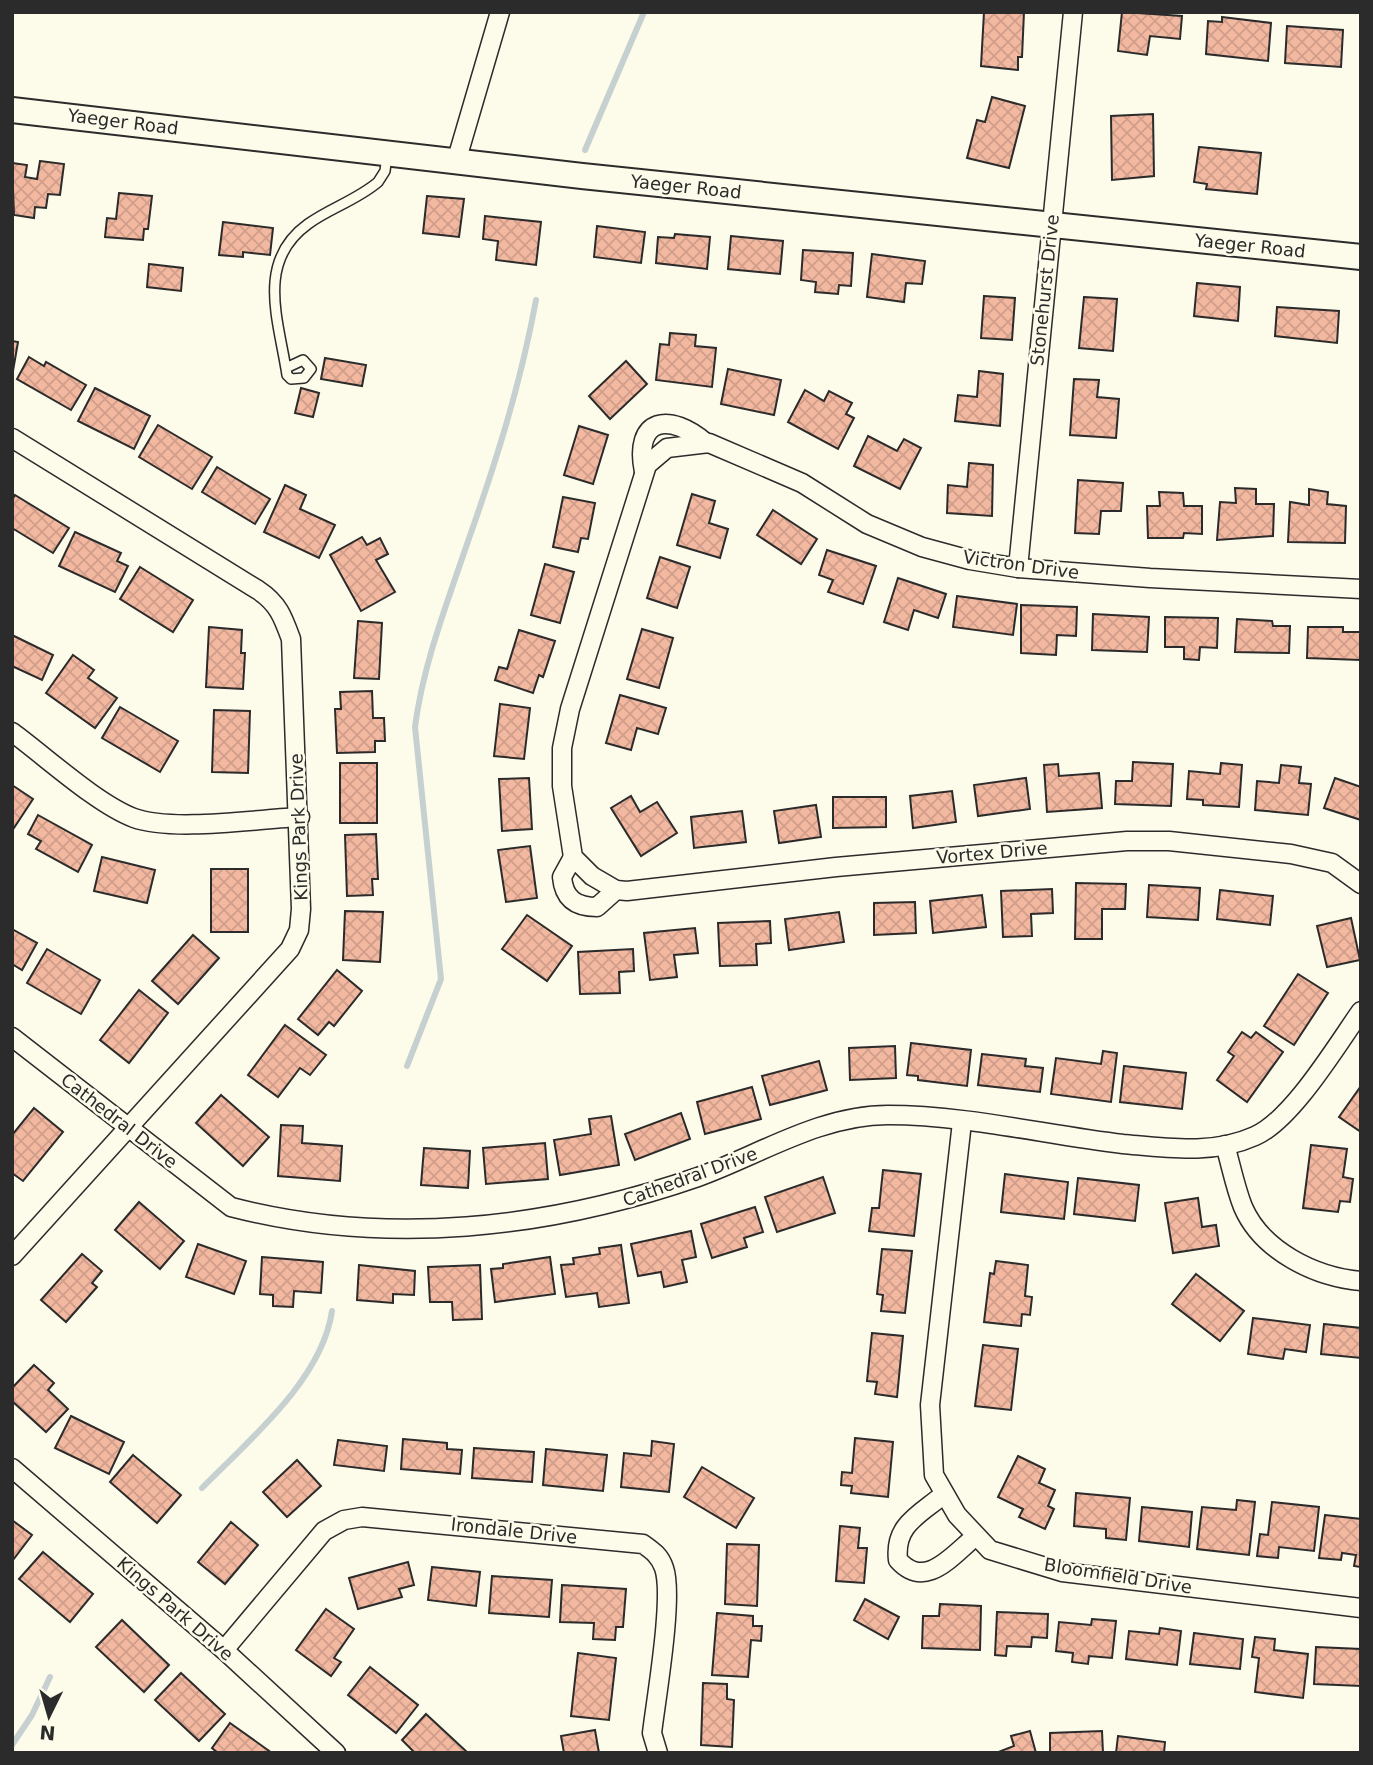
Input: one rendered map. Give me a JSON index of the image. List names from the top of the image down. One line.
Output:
{"streets":{"street":["Yaeger Road","Stonehurst Drive","Victron Drive","Kings Park Drive","Vortex Drive","Cathedral Drive","Irondale Drive","Bloomfield Drive"]},"crossings":[["Yaeger Road","Stonehurst Drive"],["Stonehurst Drive","Victron Drive"],["Victron Drive","Vortex Drive"],["Kings Park Drive","Cathedral Drive"],["Kings Park Drive","Irondale Drive"],["Cathedral Drive","Bloomfield Drive"]],"north":"bottom"}
